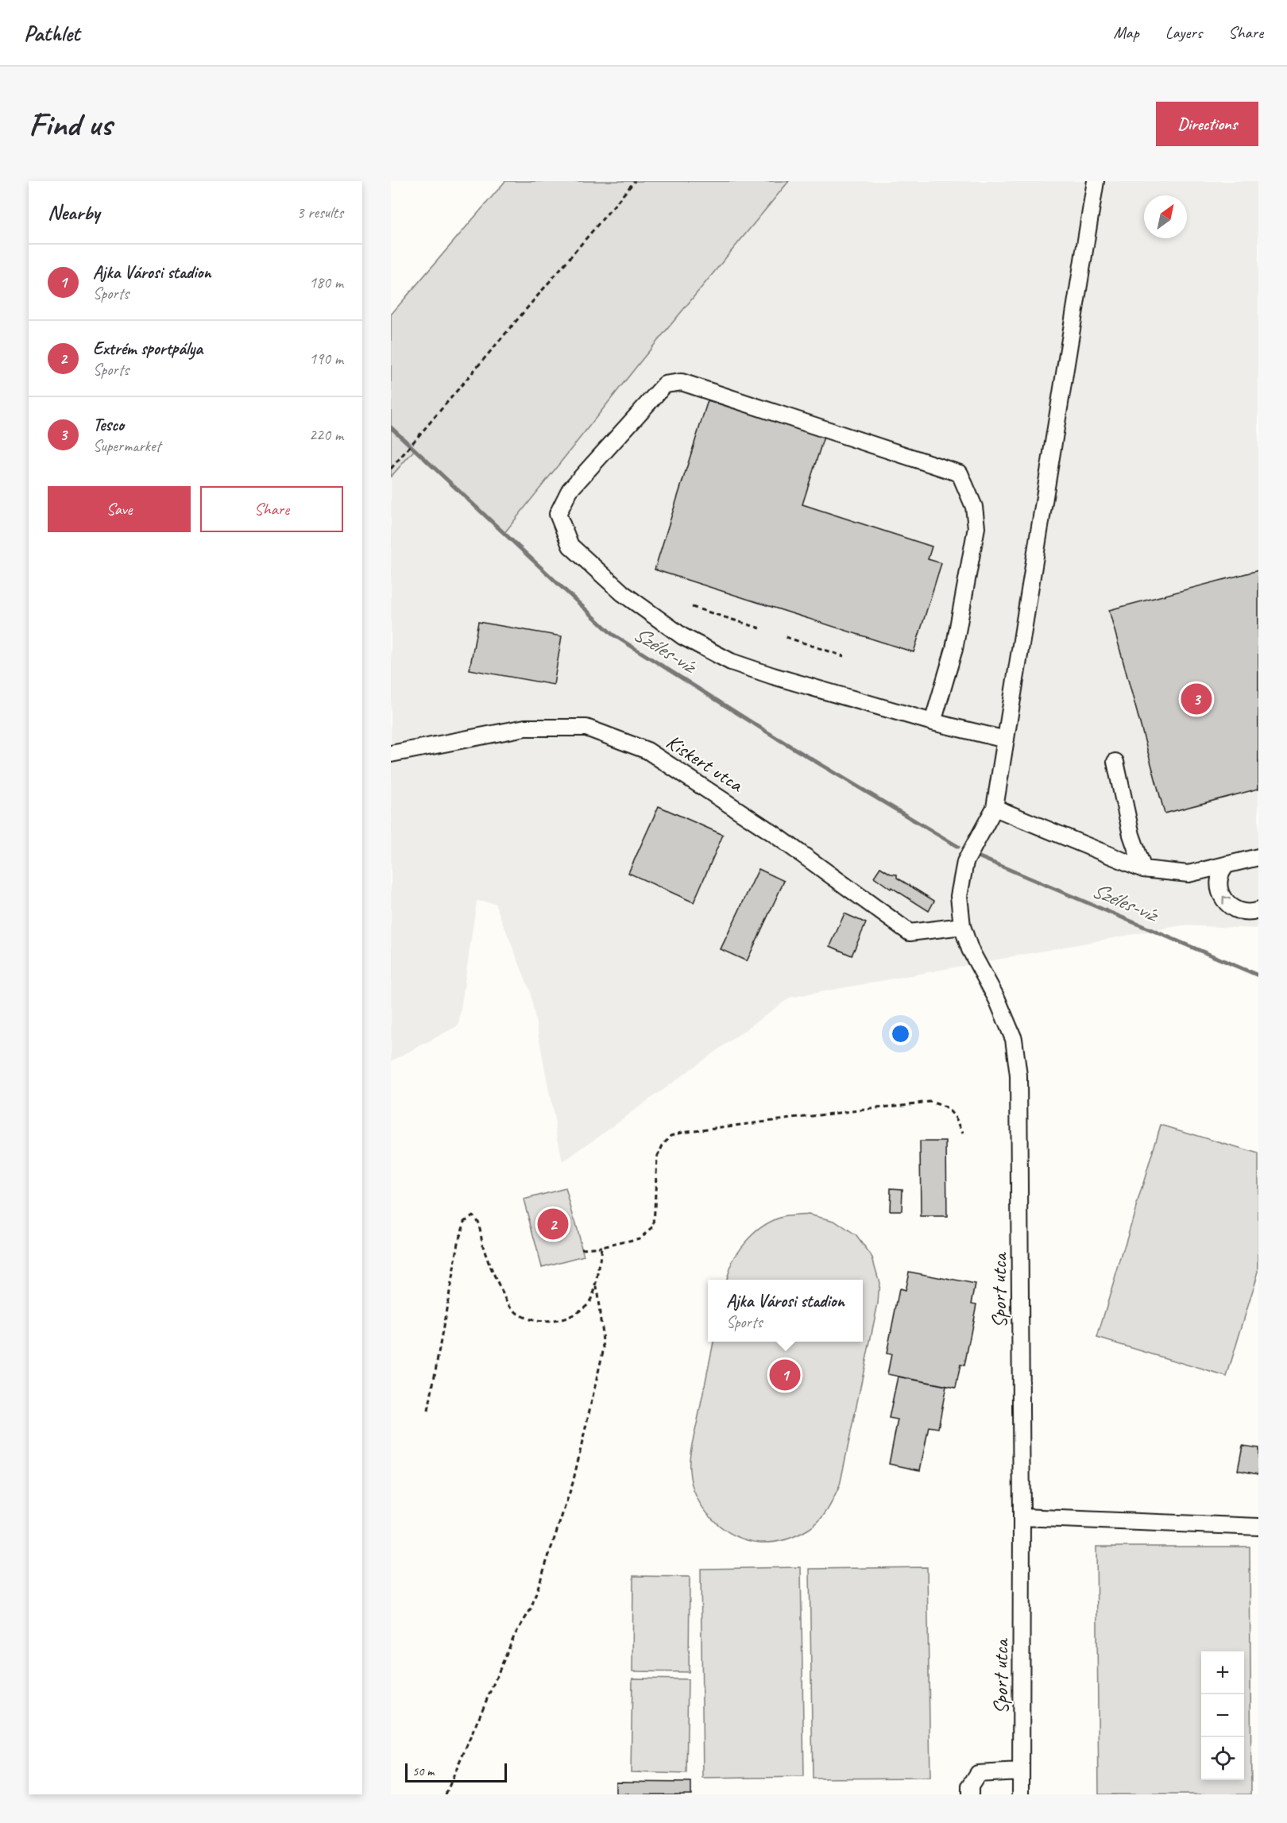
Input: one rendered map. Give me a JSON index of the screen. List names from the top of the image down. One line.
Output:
{"streets":{"street":["Kiskert utca","Sport utca"]},"crossings":[["Kiskert utca","Sport utca"]],"water":["Széles-víz"],"scale_bar":"50 m","north":"top right","page":{"header":"Pathlet","nav":["Map","Layers","Share"],"buttons":["Directions",["Save","Share"]],"title":"Find us","heading":["Nearby","3 results"],"list":[{"mark":"1","name":"Ajka Városi stadion","note":"Sports","value":"180 m"},{"mark":"2","name":"Extrém sportpálya","note":"Sports","value":"190 m"},{"mark":"3","name":"Tesco","note":"Supermarket","value":"220 m"}],"pins":["3","2","1"],"popup":["Ajka Városi stadion","Sports"],"map_buttons":["+","−"],"scale":"50 m"}}
